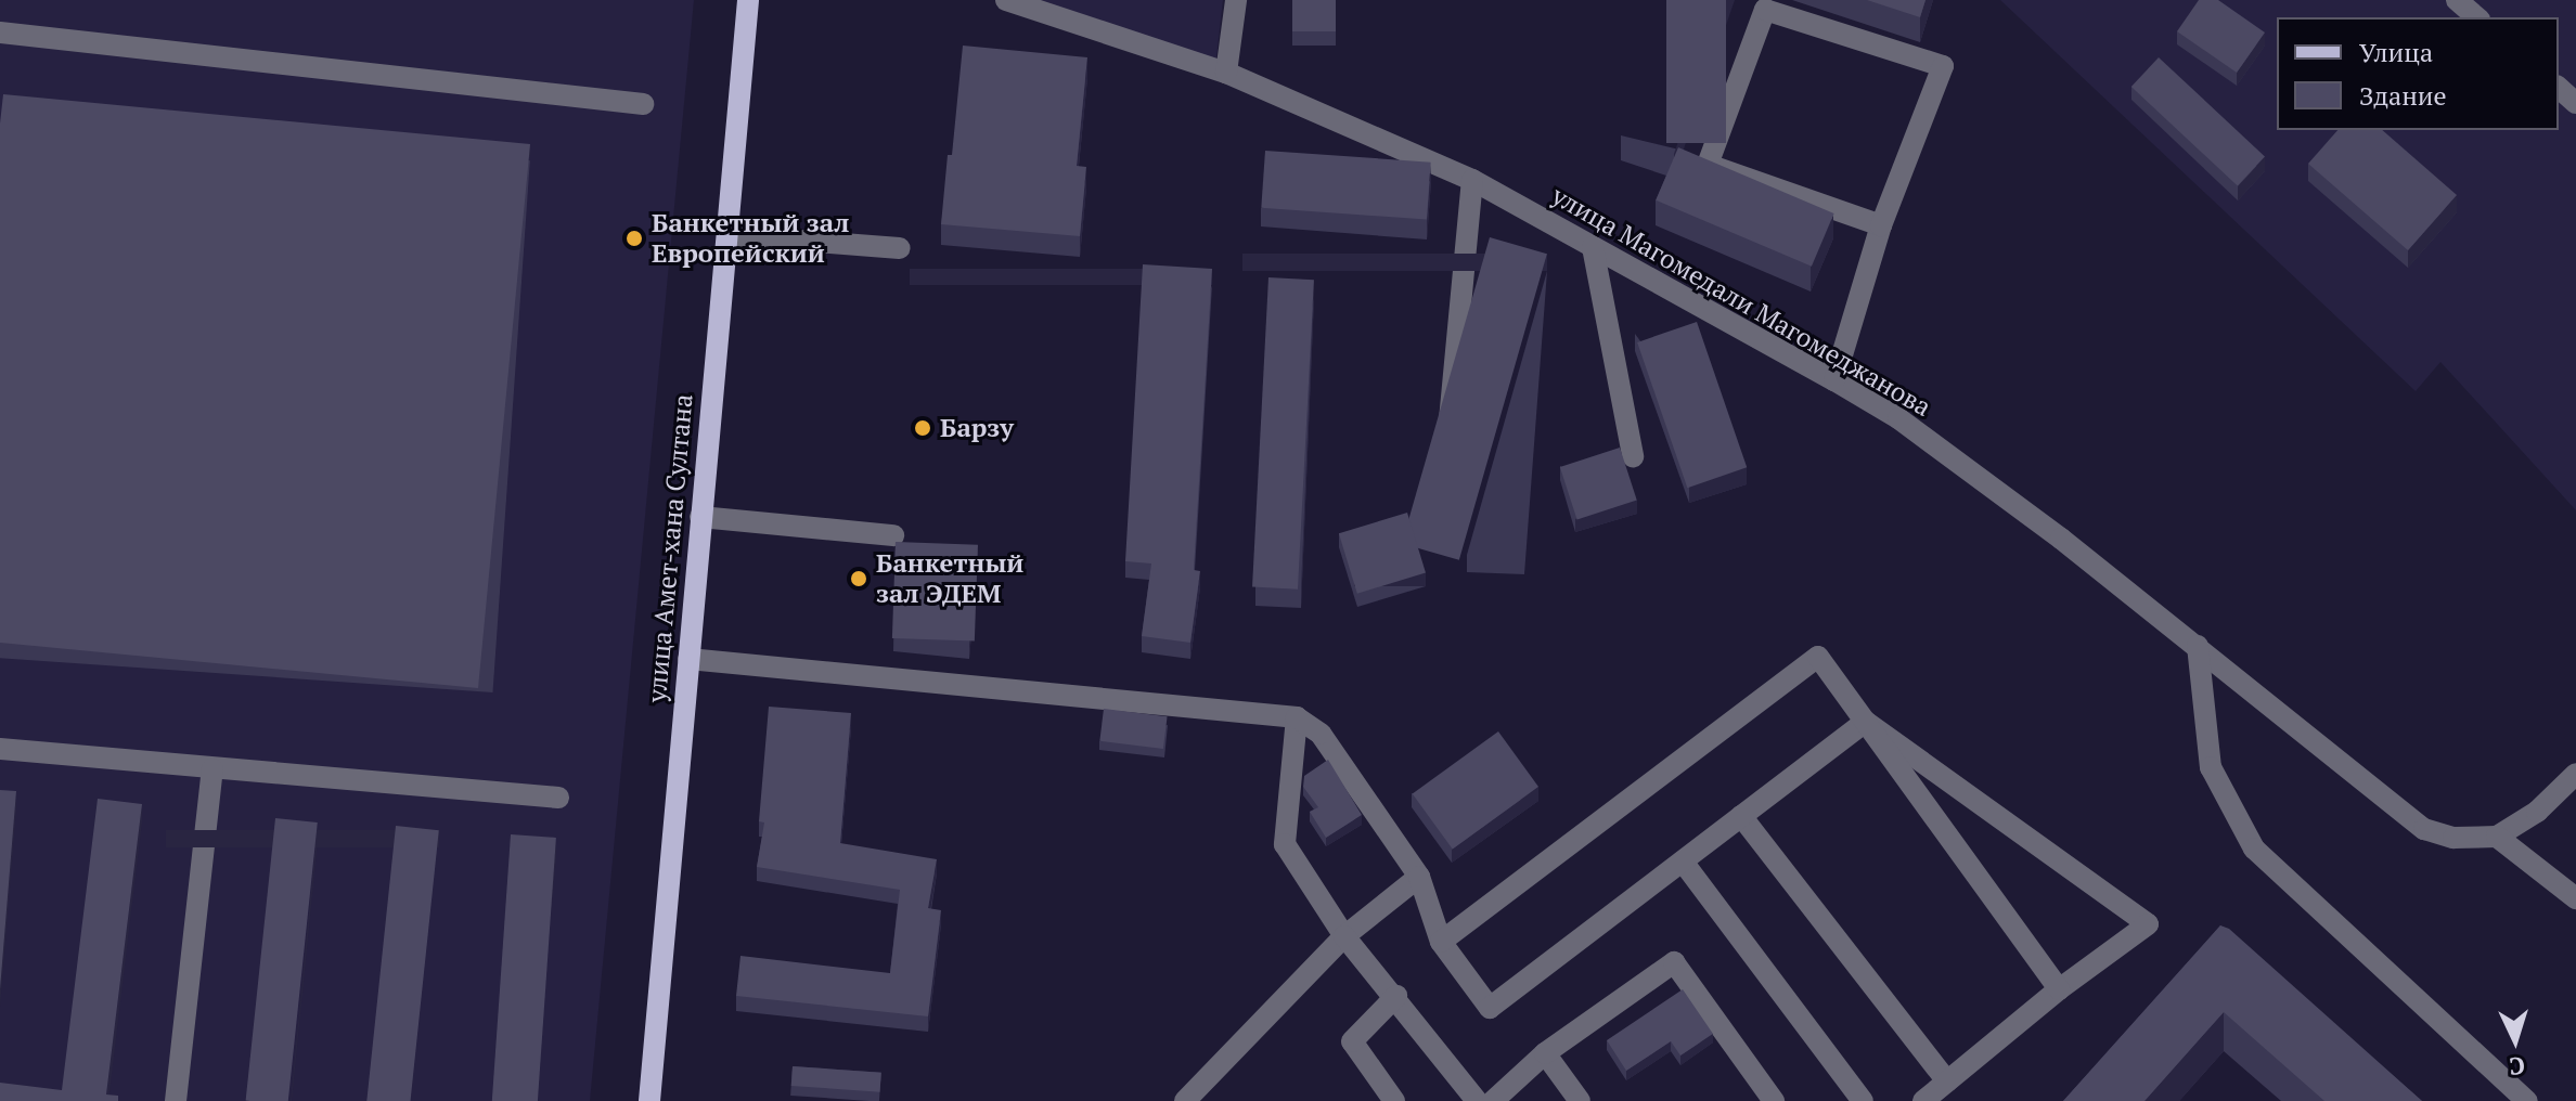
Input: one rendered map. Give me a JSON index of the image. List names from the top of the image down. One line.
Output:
{"streets":{"main road":["улица Амет-хана Султана"],"street":["улица Магомедали Магомеджановa"]},"places":["Банкетный зал Европейский","Барзу","Банкетный зал ЭДЕМ"],"legend":["Улица","Здание"],"north":"bottom"}
